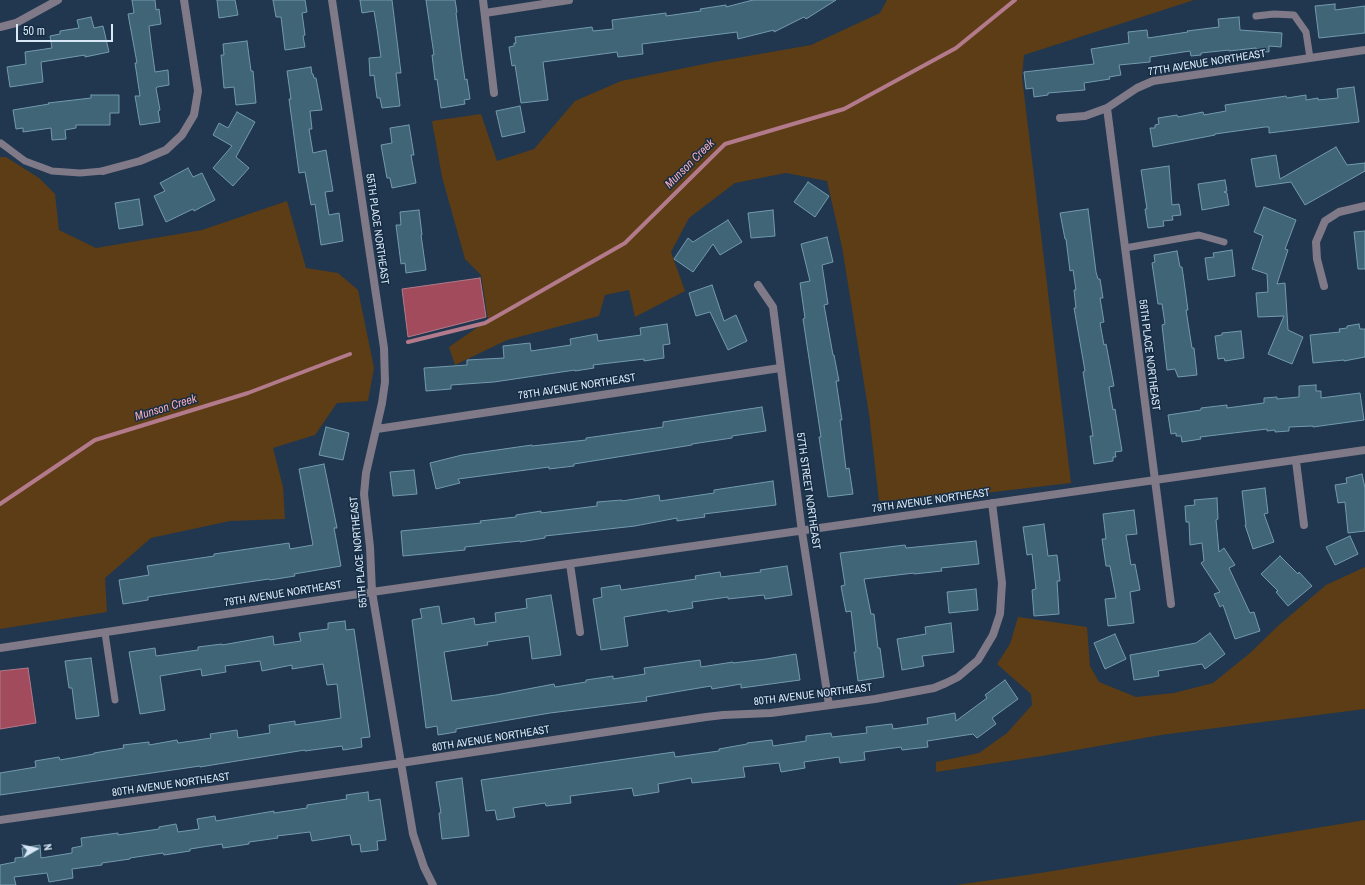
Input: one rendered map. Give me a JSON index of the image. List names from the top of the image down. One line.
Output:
{"streets":{"street":["77TH AVENUE NORTHEAST","55TH PLACE NORTHEAST","58TH PLACE NORTHEAST","78TH AVENUE NORTHEAST","57TH STREET NORTHEAST","79TH AVENUE NORTHEAST","80TH AVENUE NORTHEAST"]},"crossings":[["77TH AVENUE NORTHEAST","58TH PLACE NORTHEAST"],["55TH PLACE NORTHEAST","78TH AVENUE NORTHEAST"],["55TH PLACE NORTHEAST","79TH AVENUE NORTHEAST"],["55TH PLACE NORTHEAST","80TH AVENUE NORTHEAST"],["58TH PLACE NORTHEAST","79TH AVENUE NORTHEAST"],["78TH AVENUE NORTHEAST","57TH STREET NORTHEAST"],["57TH STREET NORTHEAST","79TH AVENUE NORTHEAST"],["57TH STREET NORTHEAST","80TH AVENUE NORTHEAST"],["79TH AVENUE NORTHEAST","80TH AVENUE NORTHEAST"]],"water":["Munson Creek"],"scale_bar":"50 m","north":"right"}
